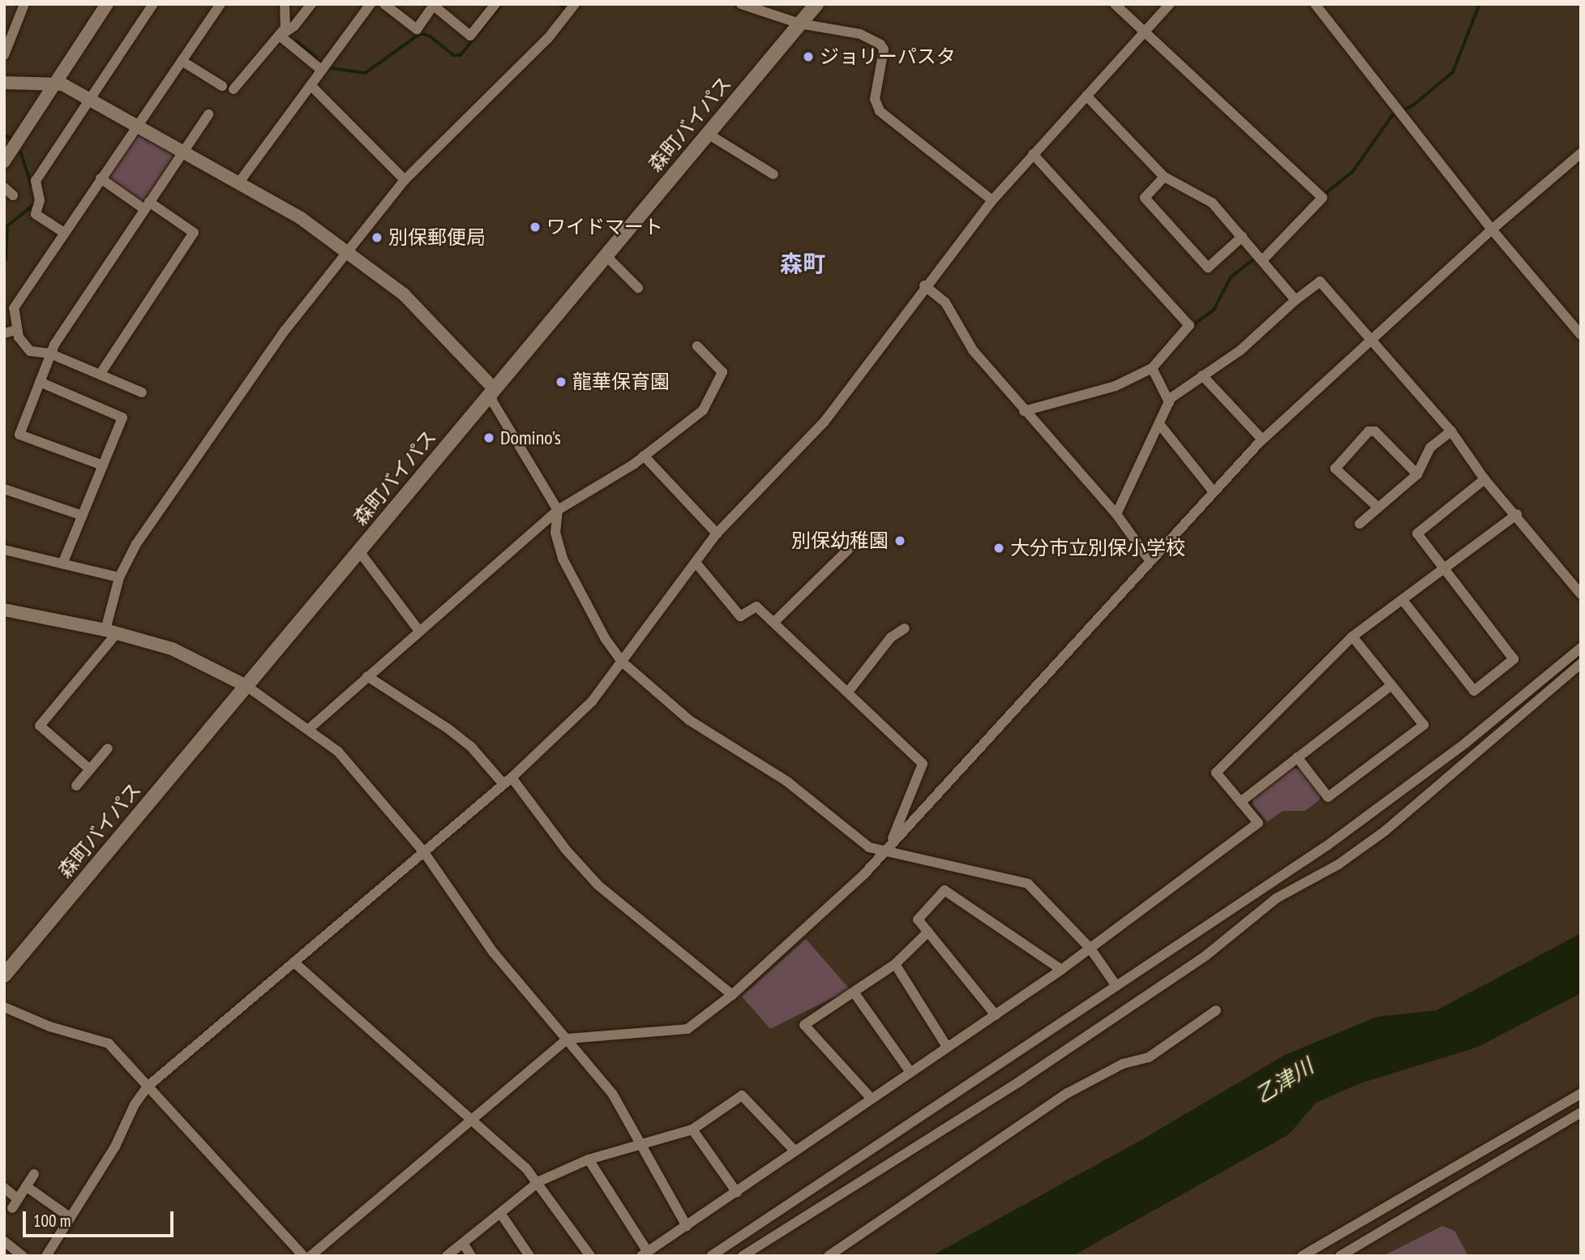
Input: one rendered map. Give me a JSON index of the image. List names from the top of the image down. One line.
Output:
{"streets":{"main road":["森町バイパス"]},"districts":["森町"],"water":["乙津川"],"places":["ジョリーパスタ","ワイドマート","別保郵便局","龍華保育園","Domino's","別保幼稚園","大分市立別保小学校"],"scale_bar":"100 m"}
